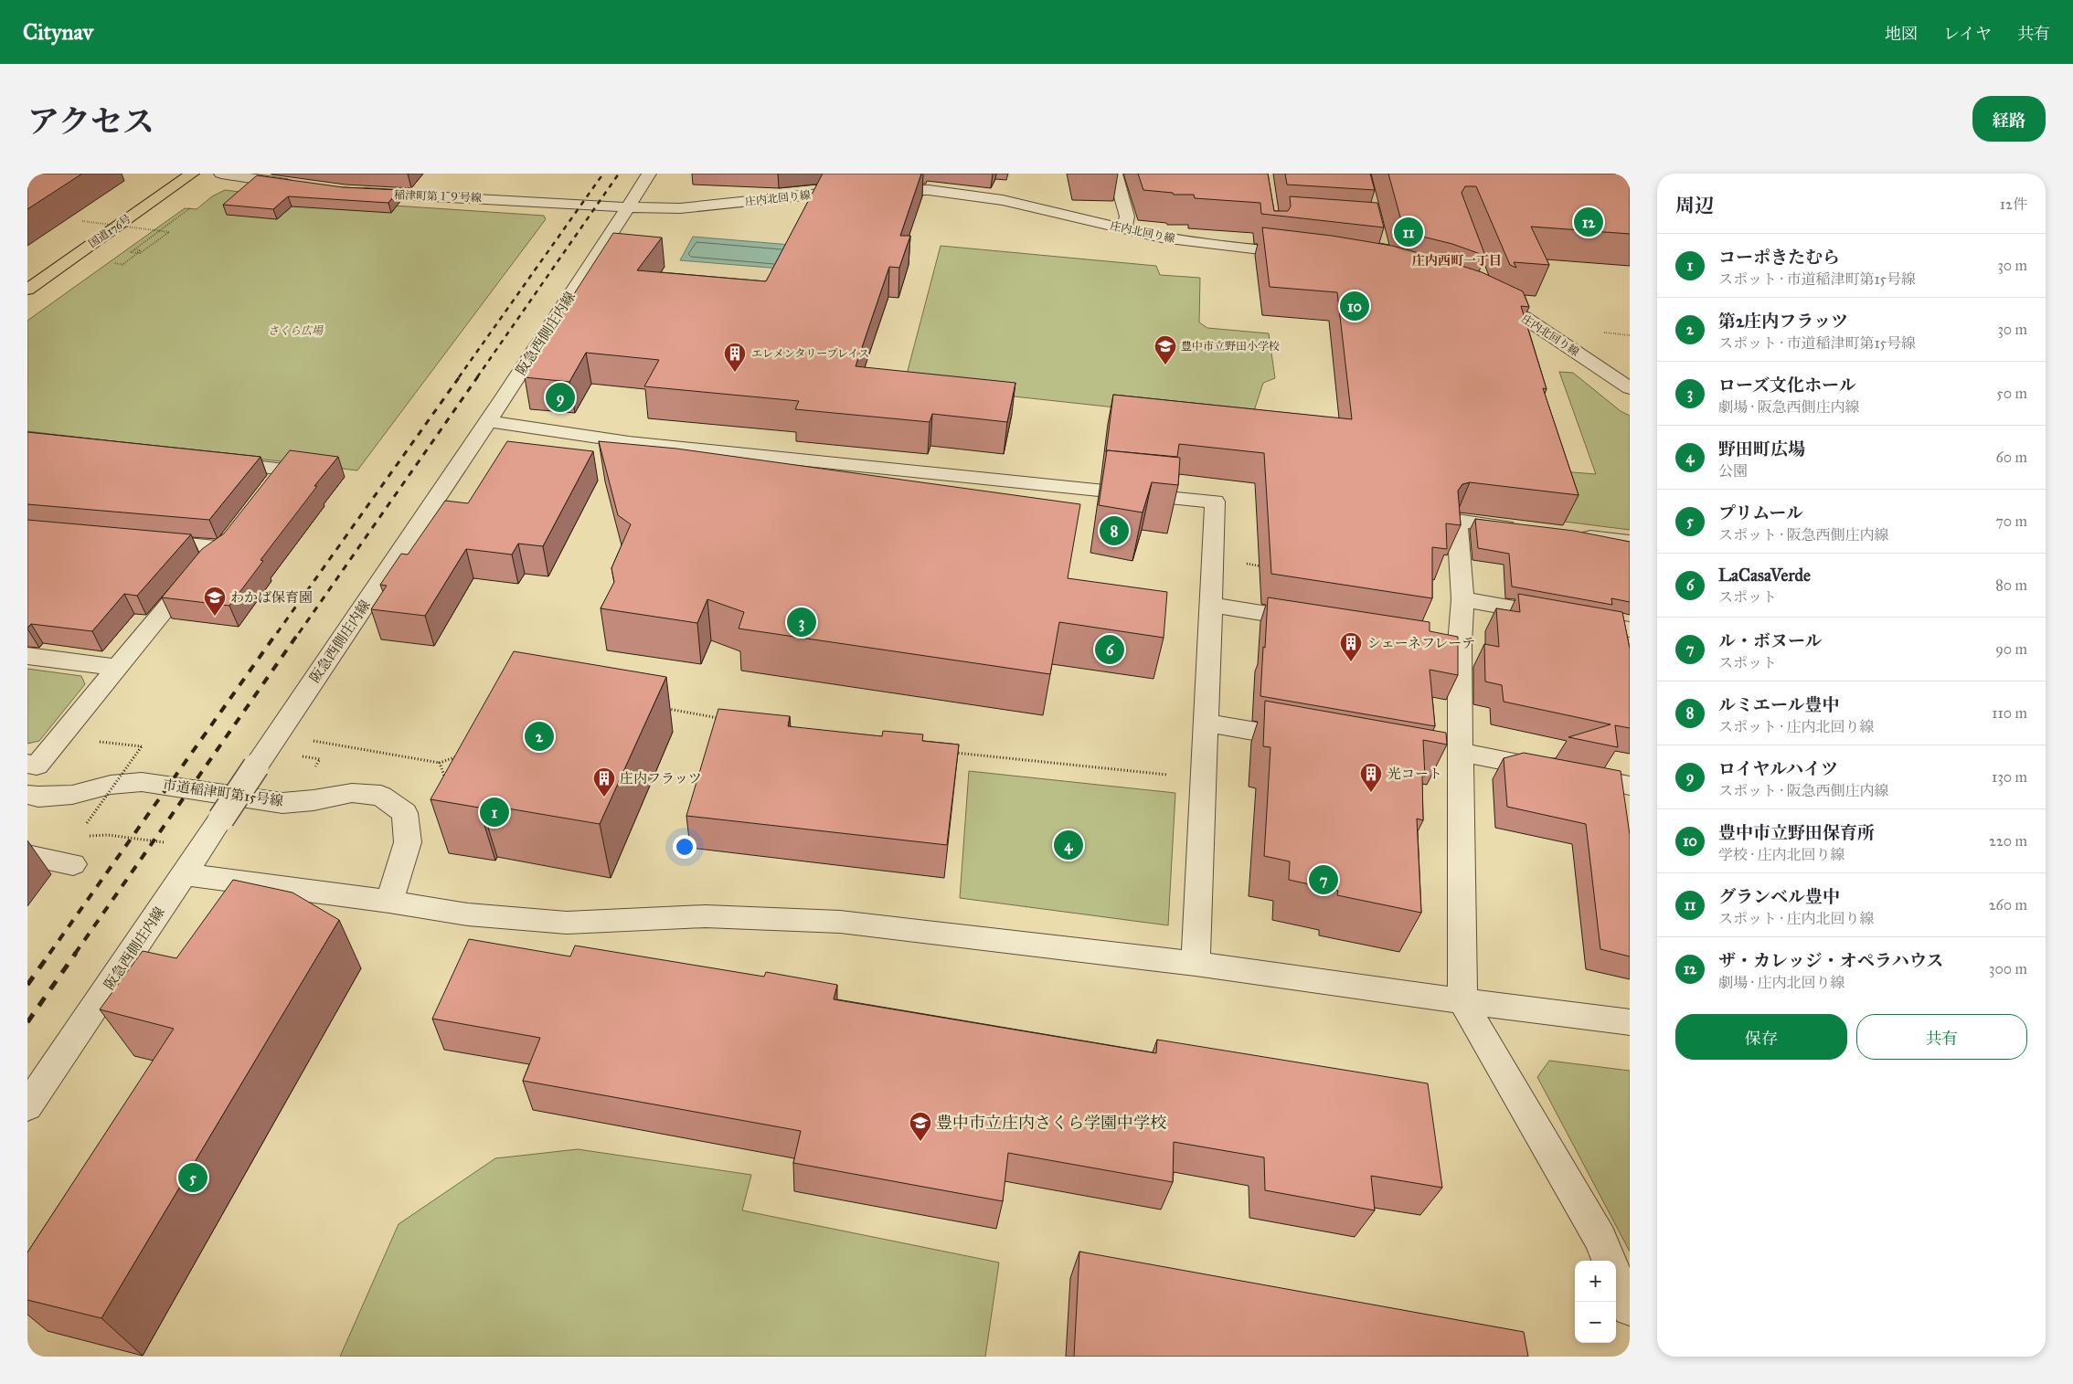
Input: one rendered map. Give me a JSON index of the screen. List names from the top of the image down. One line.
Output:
{"streets":{"highway":["国道176号"],"street":["稲津町第１９号線","庄内北回り線","阪急西側庄内線","市道稲津町第15号線"]},"crossings":[["稲津町第１９号線","庄内北回り線"],["稲津町第１９号線","阪急西側庄内線"],["庄内北回り線","阪急西側庄内線"]],"districts":["庄内西町一丁目"],"parks":["さくら広場"],"places":{"school or university":["豊中市立野田小学校","わかば保育園","豊中市立庄内さくら学園中学校"],"building":["エレメンタリープレイス","シェーネフレーテ","光コート","庄内フラッツ"]},"page":{"header":"Citynav","nav":["地図","レイヤ","共有"],"title":"アクセス","buttons":["経路",["保存","共有"]],"heading":["周辺","12件"],"pins":["12","11","10","9","8","3","6","2","1","4","7","5"],"list":[{"mark":"1","name":"コーポきたむら","note":"スポット · 市道稲津町第15号線","value":"30 m"},{"mark":"2","name":"第2庄内フラッツ","note":"スポット · 市道稲津町第15号線","value":"30 m"},{"mark":"3","name":"ローズ文化ホール","note":"劇場 · 阪急西側庄内線","value":"50 m"},{"mark":"4","name":"野田町広場","note":"公園","value":"60 m"},{"mark":"5","name":"プリムール","note":"スポット · 阪急西側庄内線","value":"70 m"},{"mark":"6","name":"LaCasaVerde","note":"スポット","value":"80 m"},{"mark":"7","name":"ル・ボヌール","note":"スポット","value":"90 m"},{"mark":"8","name":"ルミエール豊中","note":"スポット · 庄内北回り線","value":"110 m"},{"mark":"9","name":"ロイヤルハイツ","note":"スポット · 阪急西側庄内線","value":"130 m"},{"mark":"10","name":"豊中市立野田保育所","note":"学校 · 庄内北回り線","value":"220 m"},{"mark":"11","name":"グランベル豊中","note":"スポット · 庄内北回り線","value":"260 m"},{"mark":"12","name":"ザ・カレッジ・オペラハウス","note":"劇場 · 庄内北回り線","value":"300 m"}],"map_buttons":["+","−"]}}
